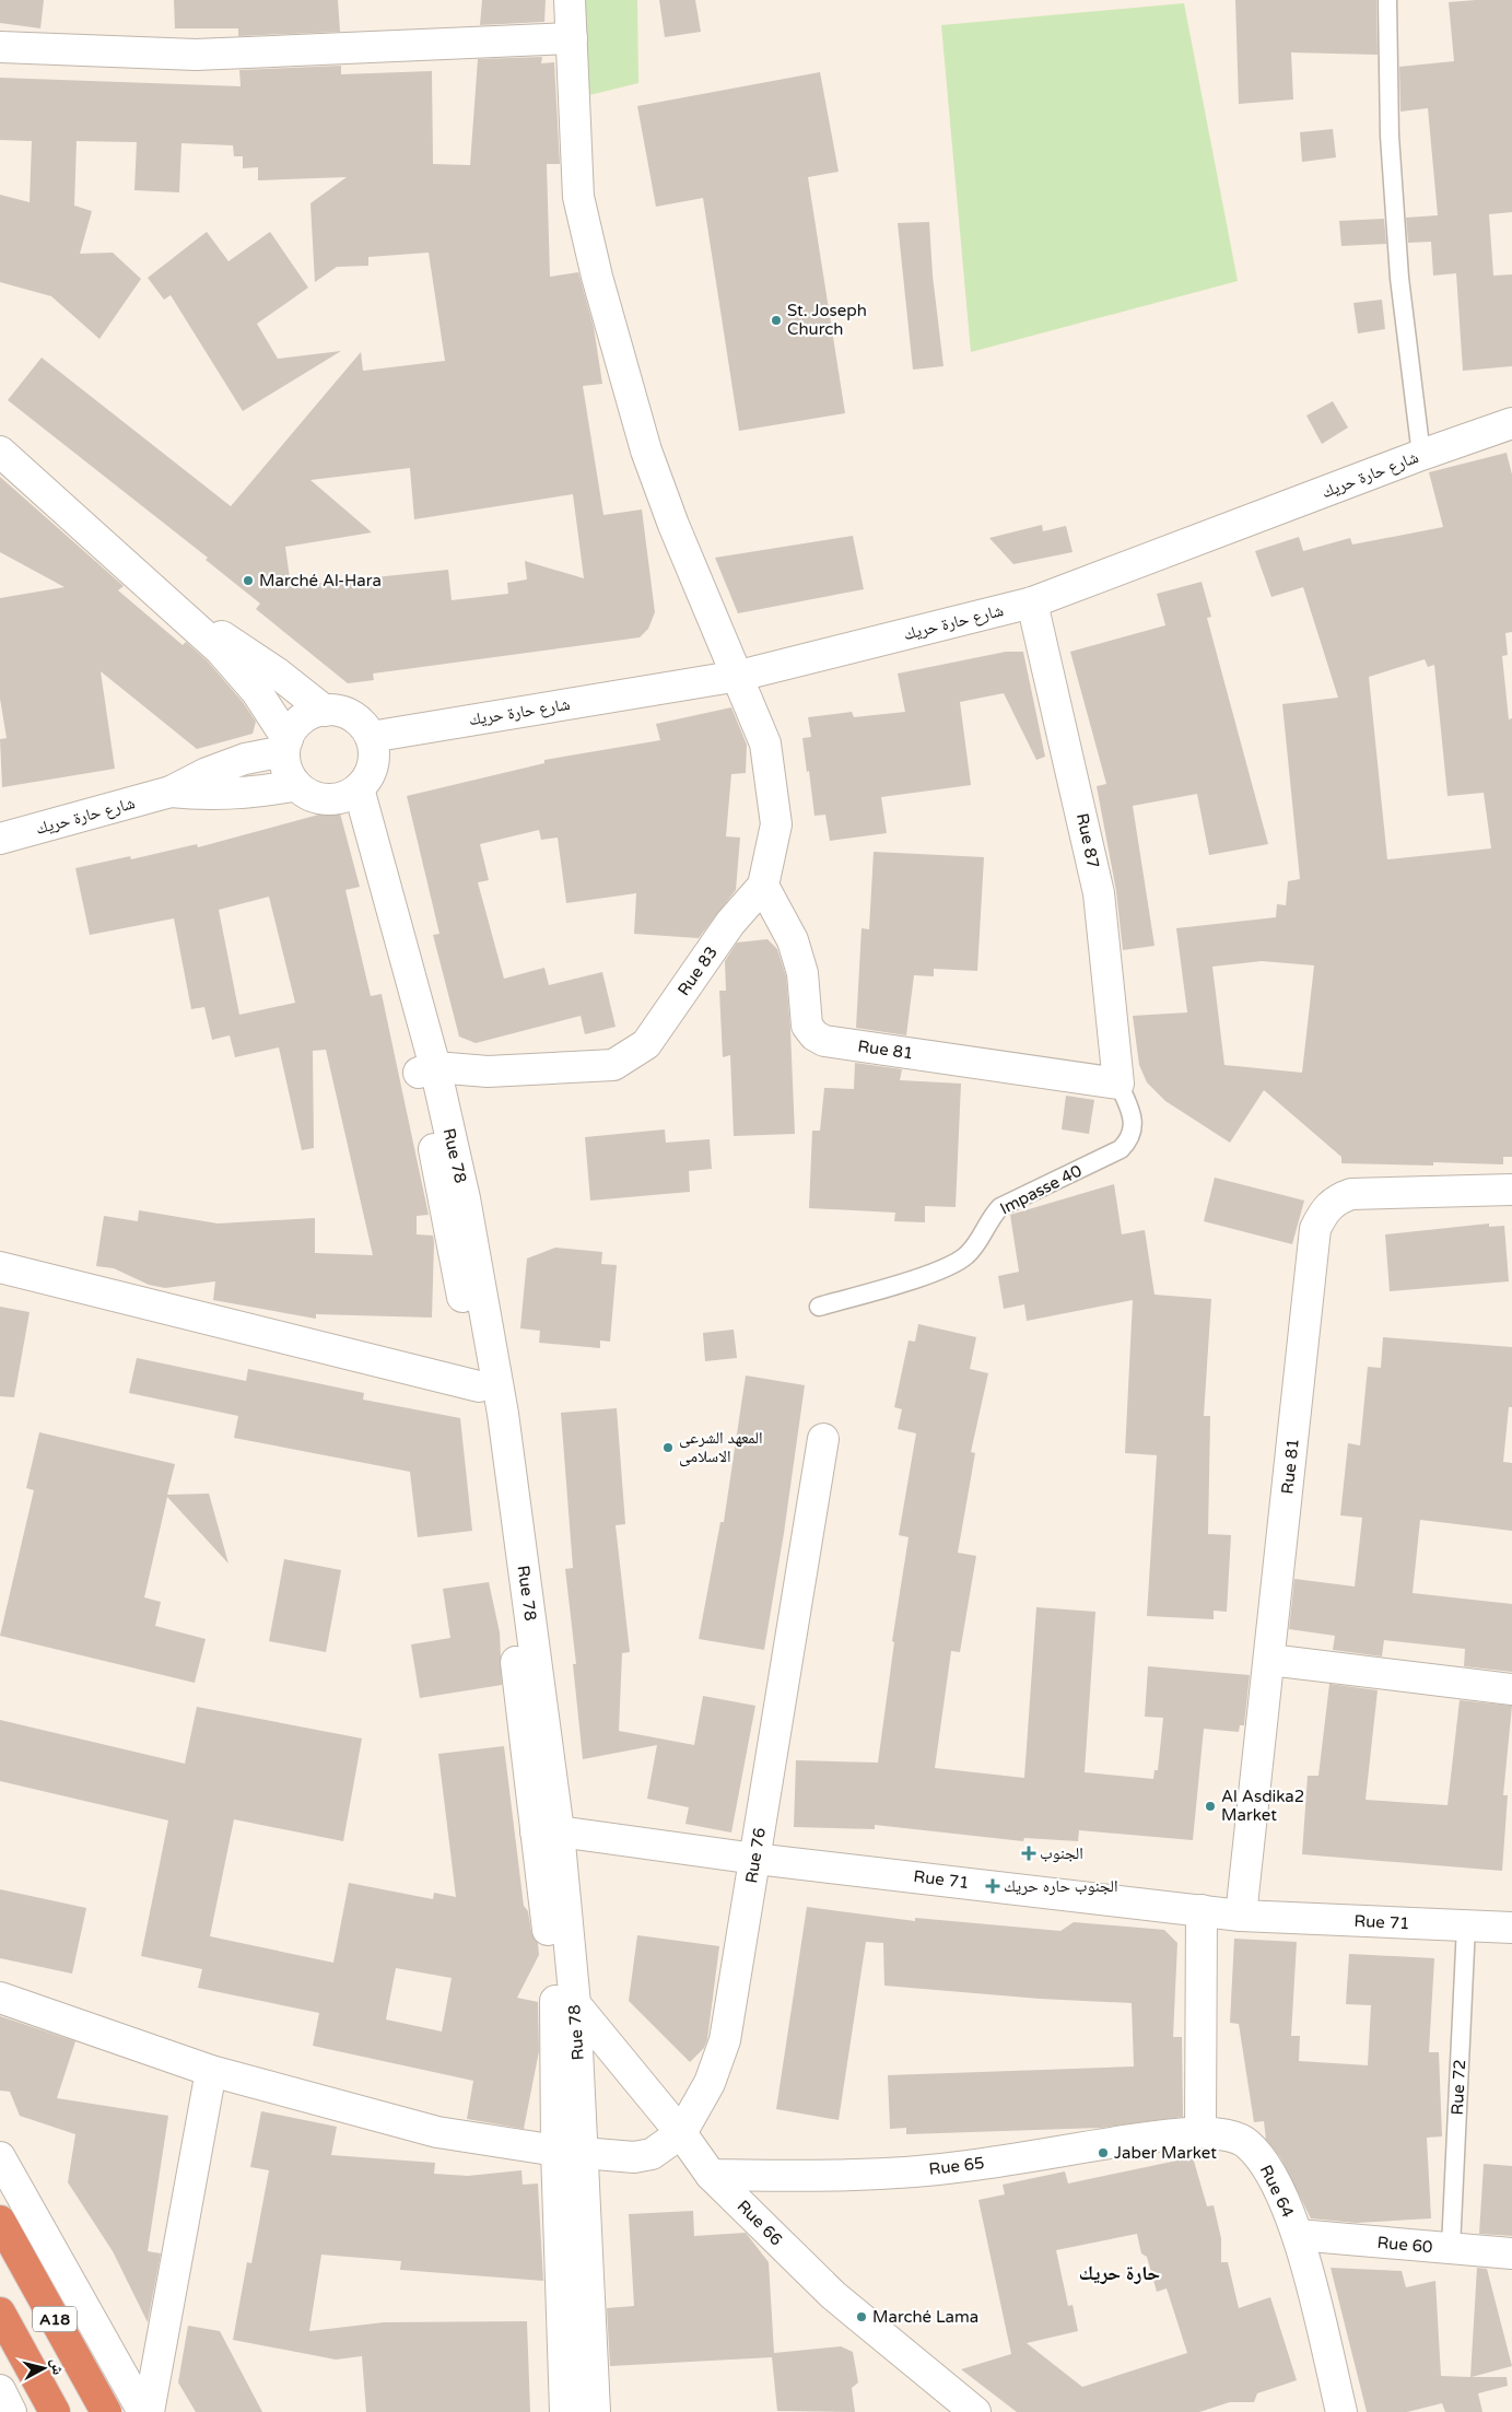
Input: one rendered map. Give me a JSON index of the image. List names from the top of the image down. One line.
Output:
{"streets":{"highway":["A18"],"street":["شارع حارة حريك","Rue 87","Rue 83","Rue 81","Rue 78","Rue 76","Rue 71","Rue 65","Rue 64","Rue 66","Rue 60"],"lane":["Impasse 40","Rue 72"]},"crossings":[["شارع حارة حريك","Rue 87"],["شارع حارة حريك","Rue 83"],["Rue 87","Rue 81"],["Rue 87","Impasse 40"],["Rue 83","Rue 81"],["Rue 83","Rue 78"],["Rue 81","Impasse 40"],["Rue 81","Rue 71"],["Rue 78","Rue 76"],["Rue 78","Rue 71"],["Rue 78","Rue 66"],["Rue 76","Rue 71"],["Rue 76","Rue 66"],["Rue 71","Rue 72"],["Rue 72","Rue 60"],["Rue 65","Rue 64"],["Rue 65","Rue 66"],["Rue 64","Rue 60"]],"districts":["حارة حريك"],"places":{"other":["St. Joseph Church","Marché Al-Hara","المعهد الشرعى الاسلامى","Al Asdika2 Market","Jaber Market","Marché Lama"],"health":["الجنوب","الجنوب حاره حريك"]},"north":"right"}
